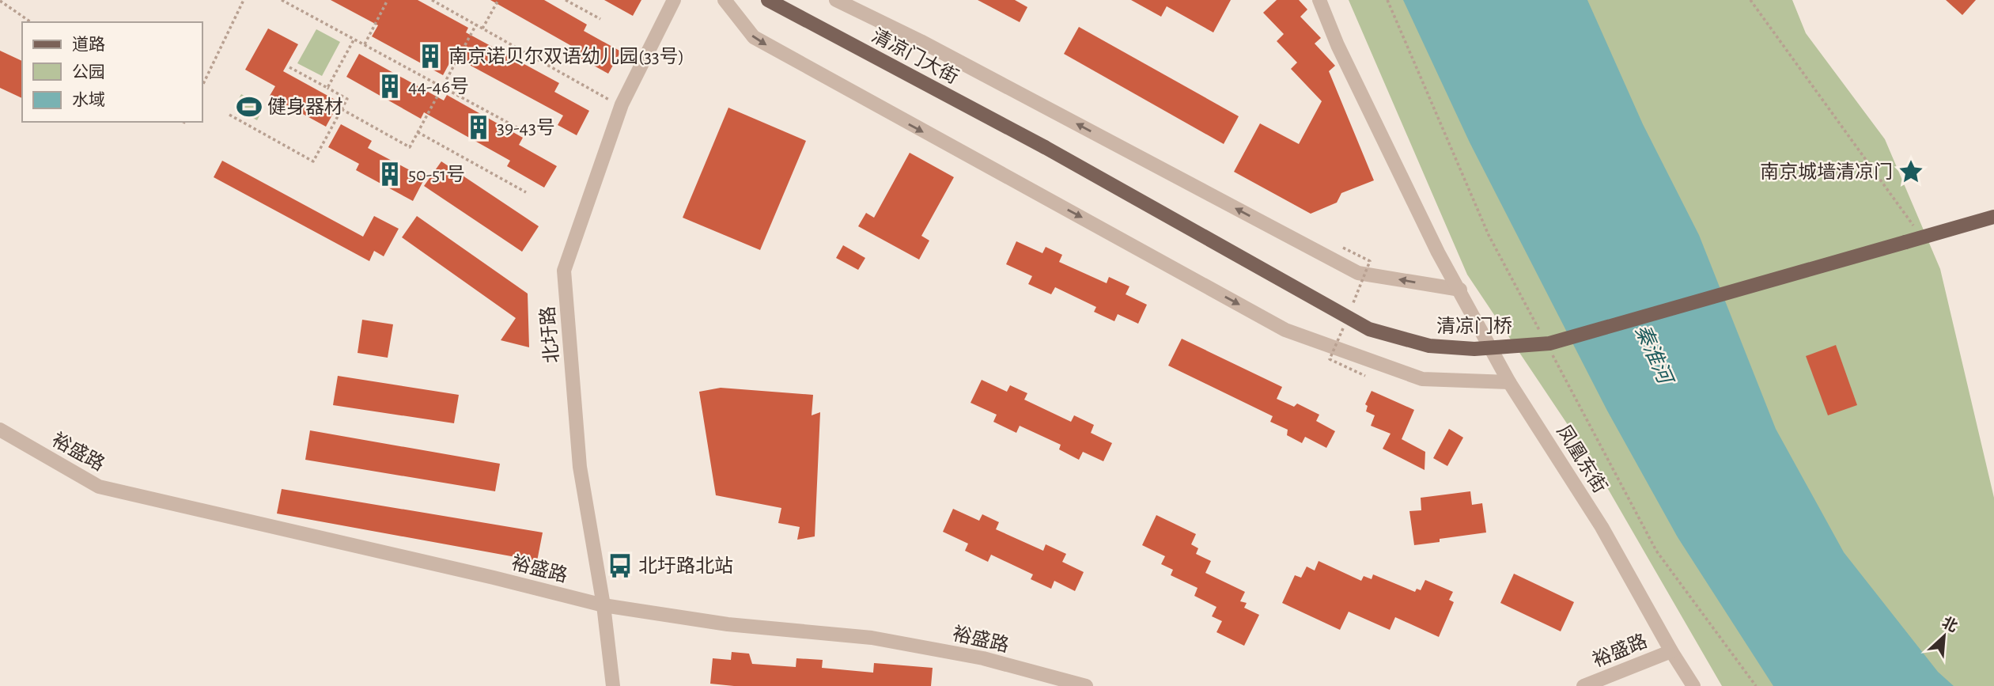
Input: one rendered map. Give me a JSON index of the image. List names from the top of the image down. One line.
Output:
{"streets":{"main road":["清凉门大街","清凉门桥"],"street":["北圩路","裕盛路","凤凰东街"]},"crossings":[["清凉门大街","清凉门桥"],["北圩路","裕盛路"],["裕盛路","凤凰东街"]],"water":["秦淮河"],"places":{"building":["南京诺贝尔双语幼儿园(33号)","44-46号","39-43号","50-51号"],"sports":["健身器材"],"place":["南京城墙清凉门"],"bus stop":["北圩路北站"]},"legend":["道路","公园","水域"],"north":"top right"}
